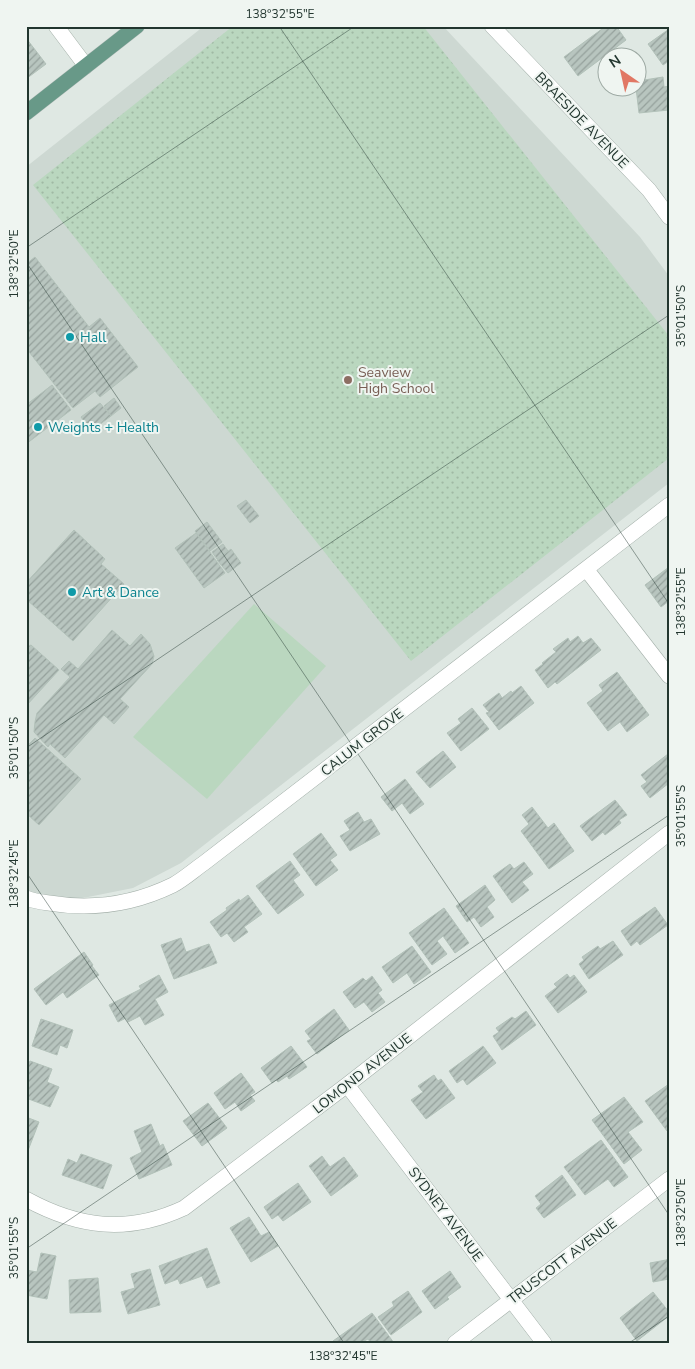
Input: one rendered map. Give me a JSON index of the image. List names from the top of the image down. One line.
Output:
{"streets":{"street":["BRAESIDE AVENUE","CALUM GROVE","LOMOND AVENUE","SYDNEY AVENUE","TRUSCOTT AVENUE"]},"crossings":[["LOMOND AVENUE","SYDNEY AVENUE"],["SYDNEY AVENUE","TRUSCOTT AVENUE"]],"places":["Hall","Seaview High School","Weights + Health","Art & Dance"],"north":"top left","coordinates":["138°32'55\"E","138°32'50\"E","35°01'50\"S","35°01'55\"S","138°32'45\"E"]}
